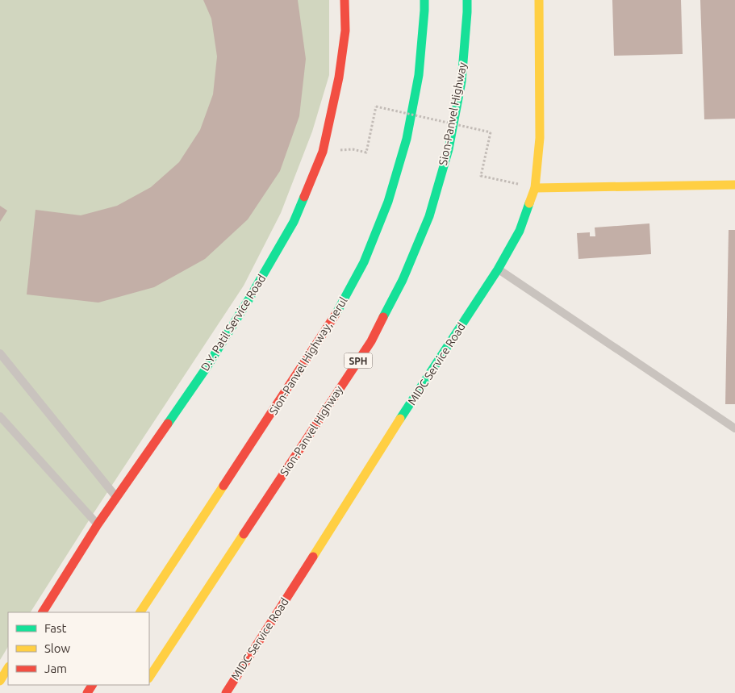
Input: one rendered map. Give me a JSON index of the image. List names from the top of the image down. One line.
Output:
{"streets":{"main road":["Sion-Panvel Highway","D.Y. Patil Service Road","Sion-Panvel Highway, nerul","SPH","MIDC Service Road"]},"legend":["Fast","Slow","Jam"]}
